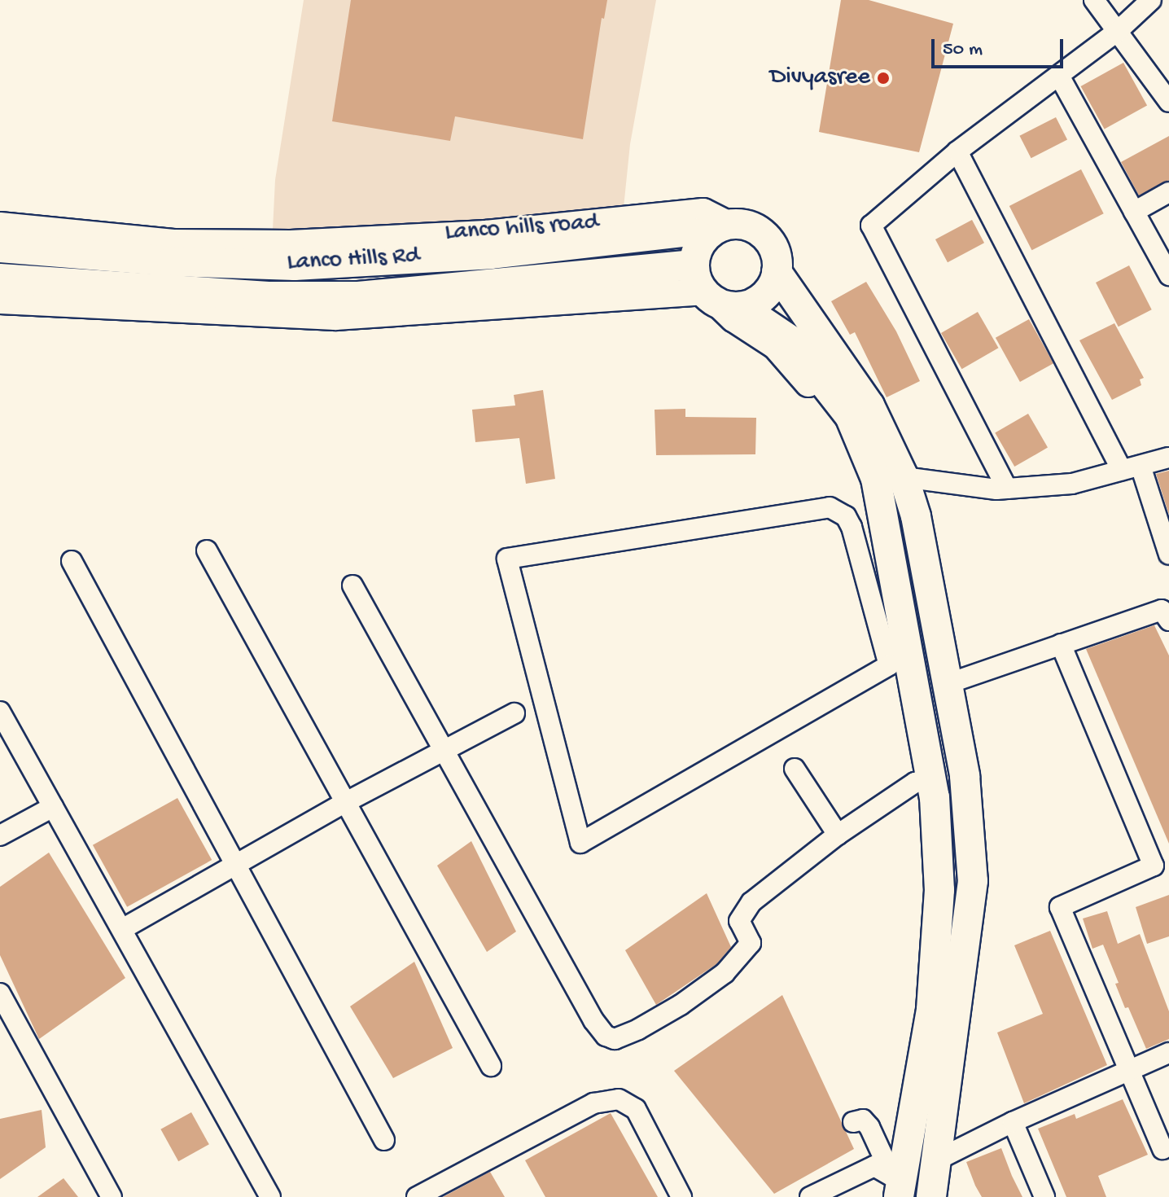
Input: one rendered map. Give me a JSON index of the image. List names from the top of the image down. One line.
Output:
{"streets":{"main road":["Lanco Hills Rd"]},"places":["Divyasree"],"scale_bar":"50 m"}
